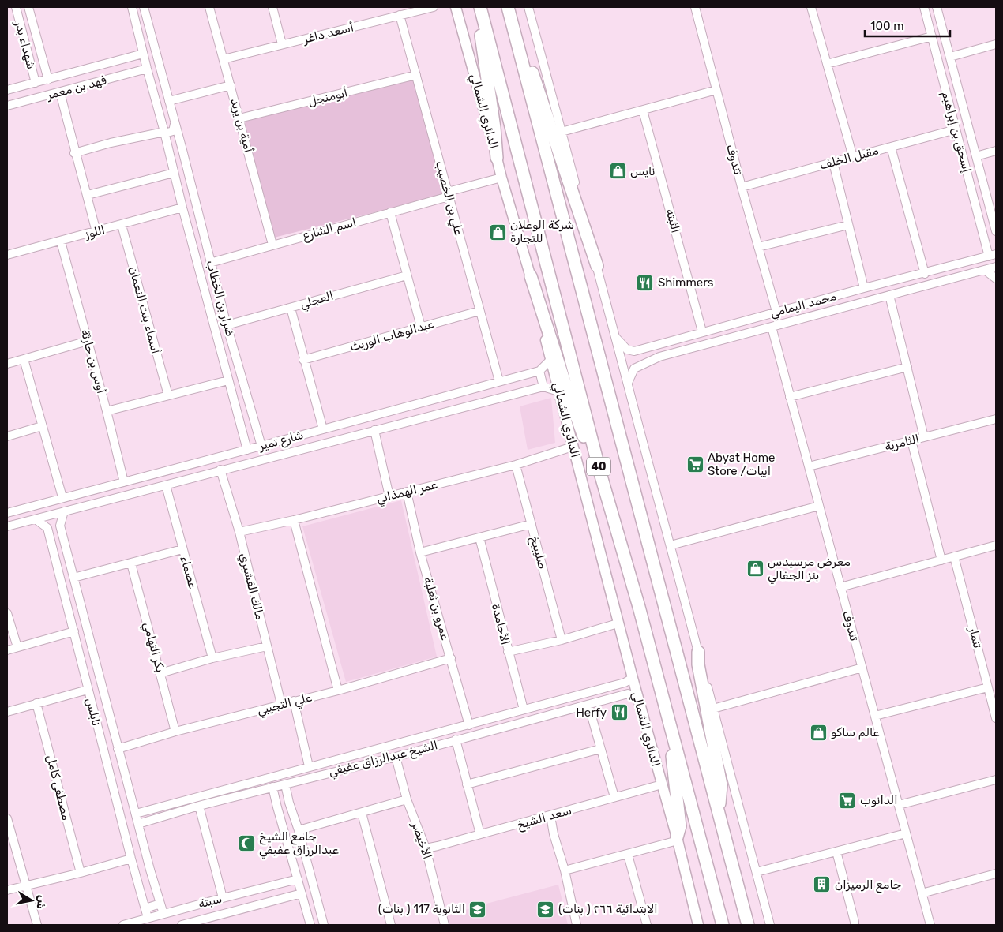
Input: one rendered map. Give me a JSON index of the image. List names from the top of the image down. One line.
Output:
{"streets":{"highway":["الدائري الشمالي","40"],"street":["أسعد داغر","شهداء بدر","فهد بن معمر","أبومنجل","أمية بن يزيد","إسحق بن إبراهيم","مقبل الخلف","تندوف","علي بن الخصيب","الثبته","اسم الشارع","اللوز","ضرار بن الخطاب","العجلي","محمد اليمامي","أسماء بنت النعمان","عبدالوهاب الوريث","أوس بن حارثة","شارع تمير","الثامرية","عمر الهمذاني","صليبيخ","عصماء","مالك القشيري","عمرو بن ثعلبة","الأحامدة","تنمار","بكر التهامي","علي التجيبي","نابلس","الشيخ عبدالرزاق عفيفي","مصطفى كامل","سعد الشيخ","الأخيضر","سبتة"]},"crossings":[["أسعد داغر","أمية بن يزيد"],["أسعد داغر","علي بن الخصيب"],["شهداء بدر","فهد بن معمر"],["فهد بن معمر","ضرار بن الخطاب"],["أبومنجل","أمية بن يزيد"],["أبومنجل","علي بن الخصيب"],["الدائري الشمالي","اسم الشارع"],["الدائري الشمالي","عمر الهمذاني"],["الدائري الشمالي","الشيخ عبدالرزاق عفيفي"],["الدائري الشمالي","سعد الشيخ"],["أمية بن يزيد","اسم الشارع"],["إسحق بن إبراهيم","مقبل الخلف"],["إسحق بن إبراهيم","محمد اليمامي"],["مقبل الخلف","تندوف"],["تندوف","محمد اليمامي"],["تندوف","الثامرية"],["علي بن الخصيب","اسم الشارع"],["علي بن الخصيب","عبدالوهاب الوريث"],["علي بن الخصيب","شارع تمير"],["الثبته","محمد اليمامي"],["اسم الشارع","ضرار بن الخطاب"],["اللوز","ضرار بن الخطاب"],["اللوز","أسماء بنت النعمان"],["اللوز","أوس بن حارثة"],["ضرار بن الخطاب","العجلي"],["ضرار بن الخطاب","شارع تمير"],["أوس بن حارثة","شارع تمير"],["عمر الهمذاني","صليبيخ"],["عمر الهمذاني","مالك القشيري"],["عمر الهمذاني","عمرو بن ثعلبة"],["مالك القشيري","علي التجيبي"],["عمرو بن ثعلبة","علي التجيبي"],["عمرو بن ثعلبة","الشيخ عبدالرزاق عفيفي"],["الأحامدة","الشيخ عبدالرزاق عفيفي"],["بكر التهامي","علي التجيبي"],["علي التجيبي","نابلس"],["نابلس","الشيخ عبدالرزاق عفيفي"],["نابلس","سبتة"],["الشيخ عبدالرزاق عفيفي","الأخيضر"],["سعد الشيخ","الأخيضر"]],"places":{"shop":["نايس","شركة الوعلان للتجارة","معرض مرسيدس بنز الجفالي","عالم ساكو"],"restaurant":["Shimmers","Herfy"],"supermarket":["Abyat Home Store /ابيات","الدانوب"],"mosque":["جامع الشيخ عبدالرزاق عفيفي"],"building":["جامع الرميزان"],"school or university":["الثانوية 117 ( بنات)","الابتدائية ٢٦٦ ( بنات)"]},"scale_bar":"100 m","north":"right"}
